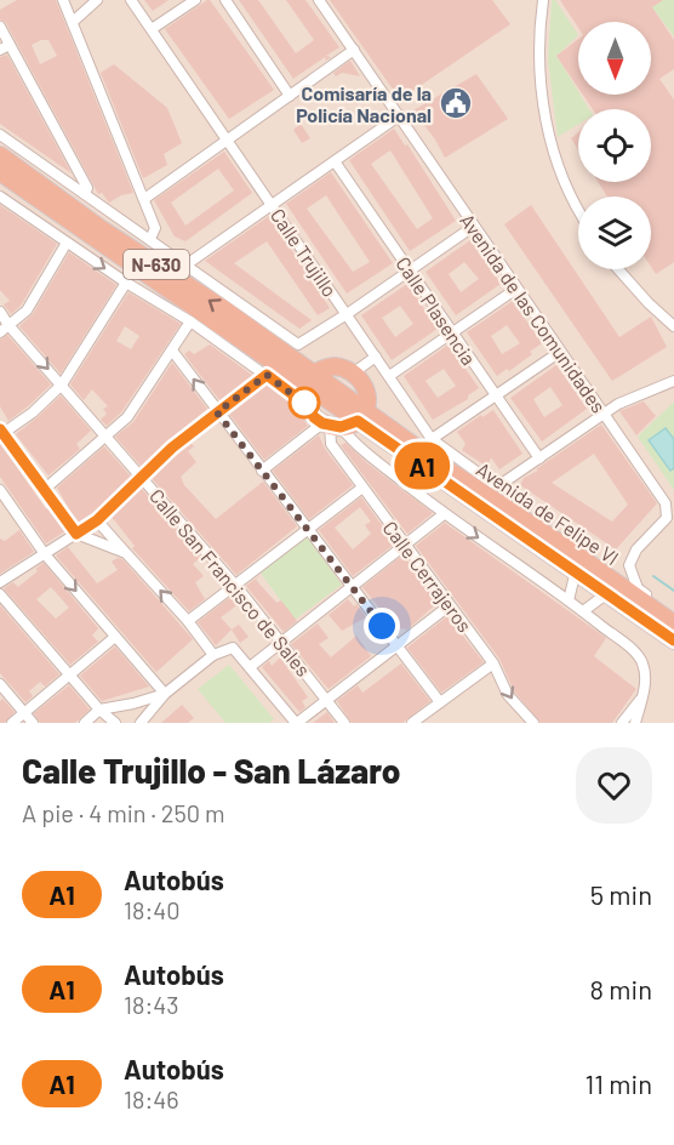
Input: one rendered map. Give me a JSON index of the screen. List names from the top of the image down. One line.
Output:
{"streets":{"highway":["N-630","Avenida de Felipe VI"],"street":["Calle Trujillo","Calle Plasencia","Avenida de las Comunidades","Calle Cerrajeros","Calle San Francisco de Sales"]},"crossings":[["Calle Trujillo","Calle Plasencia"],["N-630","Avenida de Felipe VI"]],"places":{"public building":["Comisaría de la Policía Nacional"]},"lines":["bus line A1"],"north":"bottom","page":{"on_map":"A1","heading":["Calle Trujillo - San Lázaro","A pie · 4 min · 250 m"],"list":[{"mark":"A1","name":"Autobús","note":"18:40","value":"5 min"},{"mark":"A1","name":"Autobús","note":"18:43","value":"8 min"},{"mark":"A1","name":"Autobús","note":"18:46","value":"11 min"}]}}
